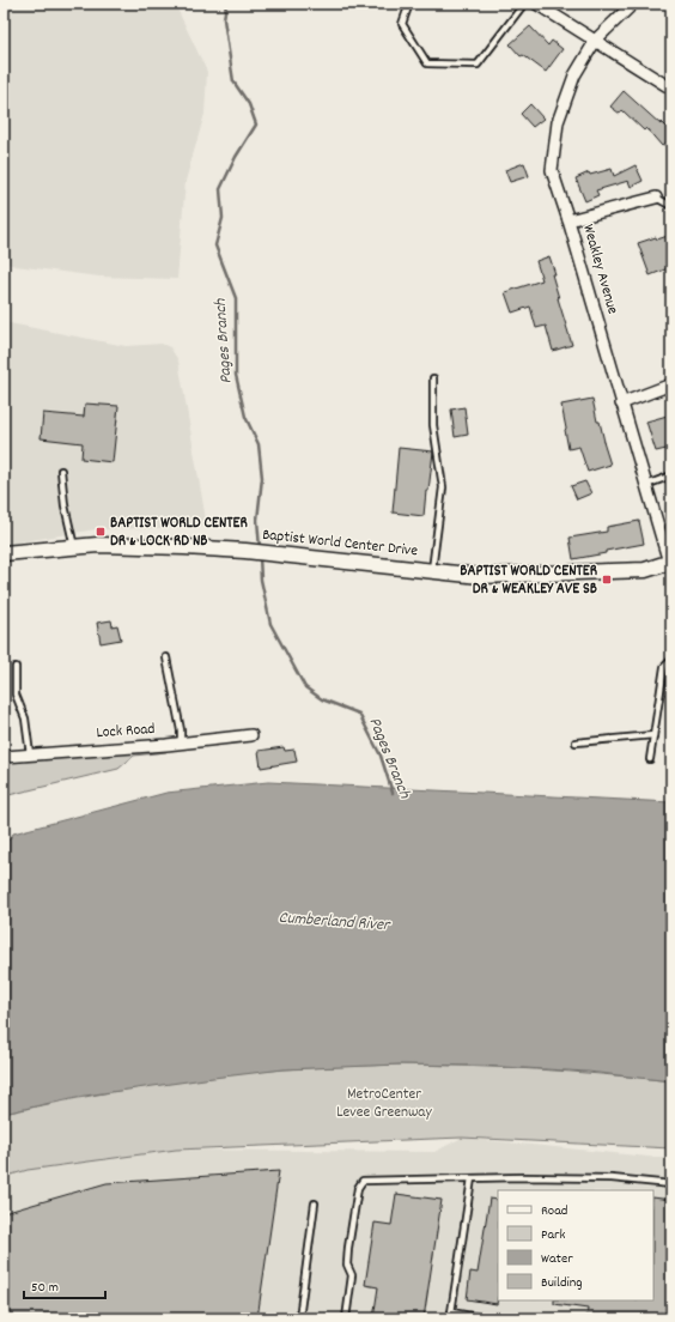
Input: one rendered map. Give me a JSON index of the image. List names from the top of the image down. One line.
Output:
{"streets":{"street":["Weakley Avenue","Baptist World Center Drive","Lock Road"]},"crossings":[["Weakley Avenue","Baptist World Center Drive"]],"water":["Pages Branch","Cumberland River"],"parks":["MetroCenter Levee Greenway"],"places":{"transit":["BAPTIST WORLD CENTER DR & LOCK RD NB","BAPTIST WORLD CENTER DR & WEAKLEY AVE SB"]},"legend":["Road","Park","Water","Building"],"scale_bar":"50 m"}
